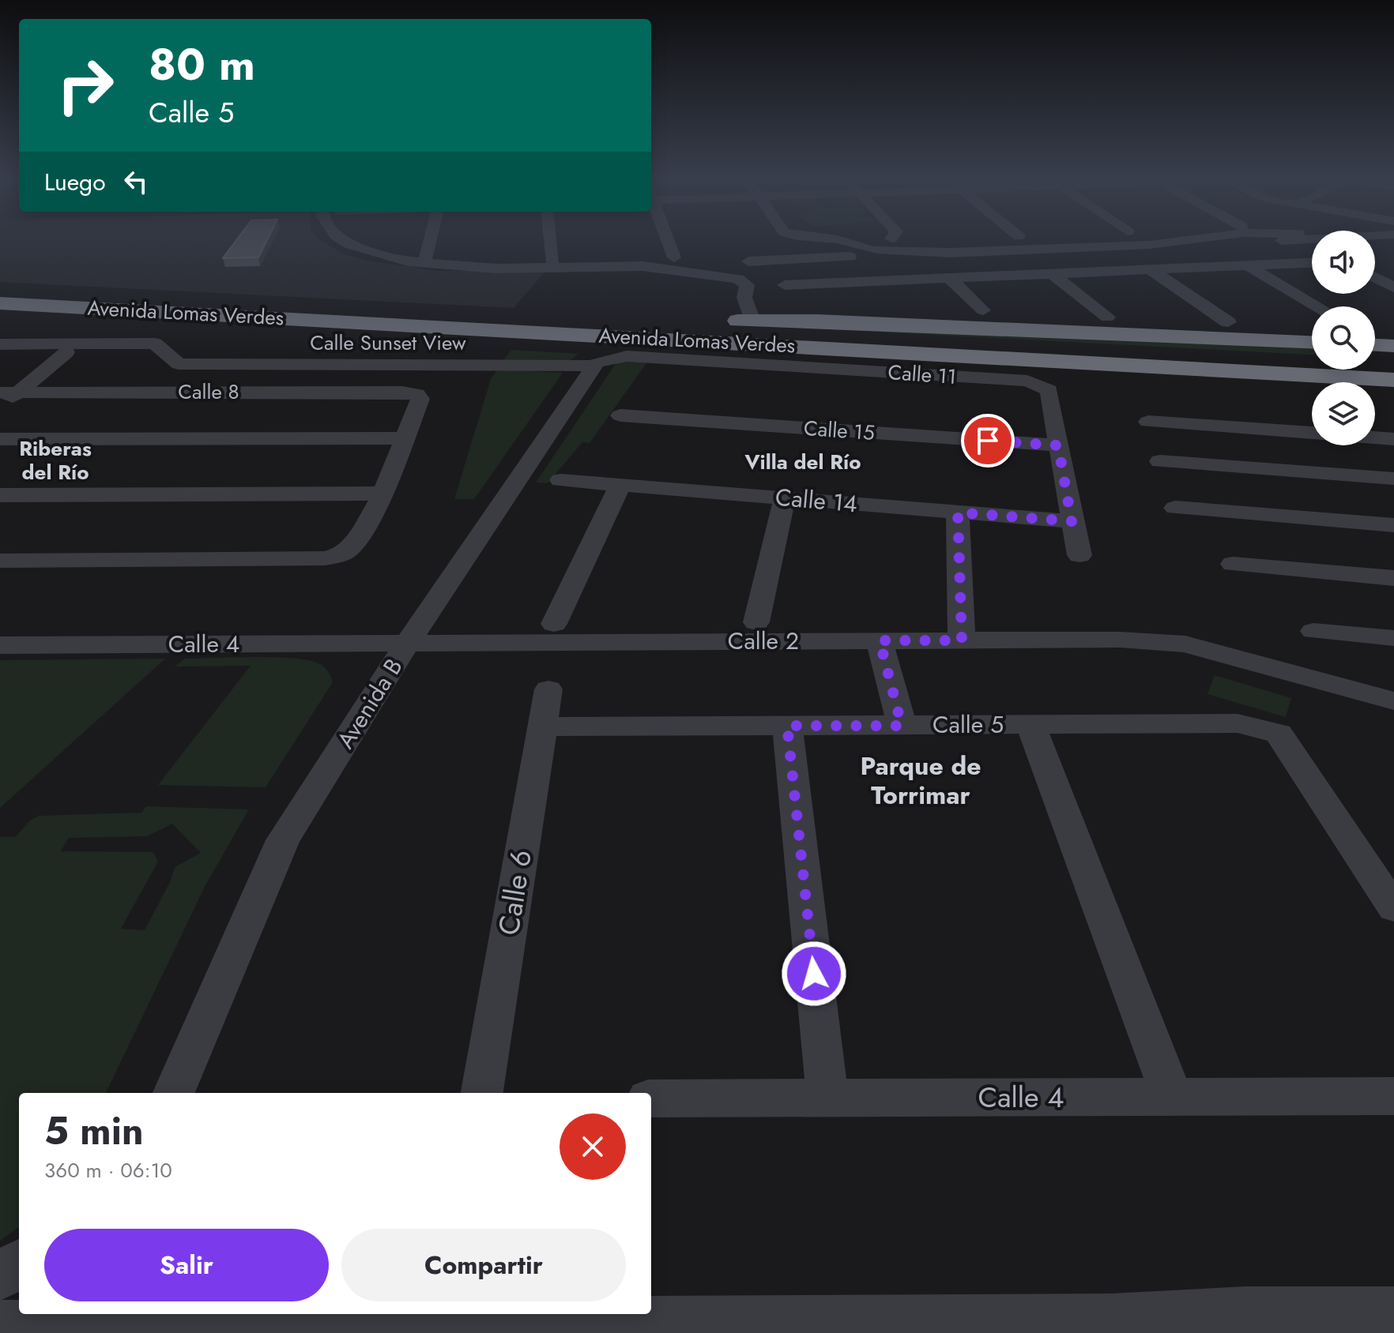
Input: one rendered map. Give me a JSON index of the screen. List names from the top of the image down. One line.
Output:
{"streets":{"highway":["Avenida Lomas Verdes"],"street":["Calle Sunset View","Calle 11","Calle 8","Calle 15","Calle 14","Calle 2","Calle 4","Avenida B","Calle 5","Calle 6"]},"crossings":[["Calle Sunset View","Calle 11"],["Calle Sunset View","Avenida B"],["Calle 11","Calle 15"],["Calle 11","Calle 14"],["Calle 11","Avenida B"],["Calle 2","Calle 4"],["Calle 2","Avenida B"],["Calle 4","Avenida B"],["Calle 5","Calle 6"]],"districts":["Riberas del Río","Villa del Río","Parque de Torrimar"],"page":{"turn":["80 m","Calle 5"],"then":"Luego","heading":["5 min","360 m · 06:10"],"buttons":["Salir","Compartir"]}}
